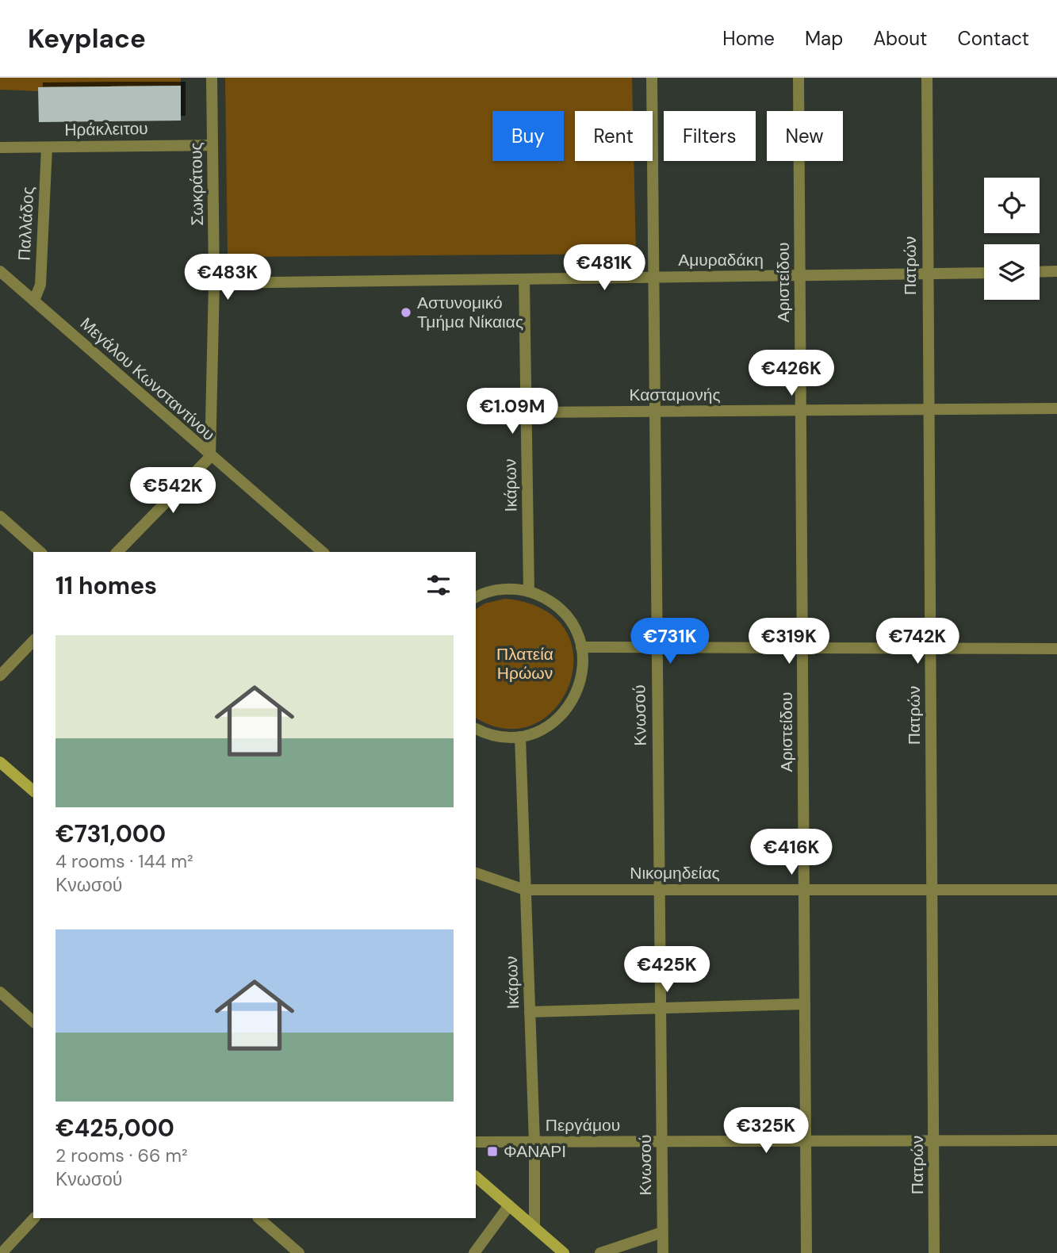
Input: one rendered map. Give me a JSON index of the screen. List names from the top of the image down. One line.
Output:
{"streets":{"street":["Ηράκλειτου","Σωκράτους","Παλλάδος","Αμυραδάκη","Πατρών","Αριστείδου","Μεγάλου Κωνσταντίνου","Κασταμονής","Ικάρων","Κνωσού","Νικομηδείας","Περγάμου"]},"crossings":[["Ηράκλειτου","Σωκράτους"],["Ηράκλειτου","Παλλάδος"],["Σωκράτους","Αμυραδάκη"],["Σωκράτους","Μεγάλου Κωνσταντίνου"],["Παλλάδος","Μεγάλου Κωνσταντίνου"],["Αμυραδάκη","Πατρών"],["Αμυραδάκη","Αριστείδου"],["Αμυραδάκη","Ικάρων"],["Αμυραδάκη","Κνωσού"],["Πατρών","Κασταμονής"],["Πατρών","Νικομηδείας"],["Πατρών","Περγάμου"],["Αριστείδου","Κασταμονής"],["Αριστείδου","Νικομηδείας"],["Αριστείδου","Περγάμου"],["Κασταμονής","Ικάρων"],["Κασταμονής","Κνωσού"],["Ικάρων","Νικομηδείας"],["Ικάρων","Περγάμου"],["Κνωσού","Νικομηδείας"],["Κνωσού","Περγάμου"]],"parks":["Πλατεία Ηρώων"],"places":{"other":["Αστυνομικό Τμήμα Νίκαιας"],"transit":["ΦΑΝΑΡΙ"]},"page":{"header":"Keyplace","nav":["Home","Map","About","Contact"],"chip":["Buy","Rent","Filters","New"],"price":["€481K","€483K","€426K","€1.09M","€542K","€731K","€319K","€742K","€416K","€425K","€325K"],"heading":"11 homes","list":[{"name":"€731,000","note":"4 rooms · 144 m² · Κνωσού"},{"name":"€425,000","note":"2 rooms · 66 m² · Κνωσού"}]}}
